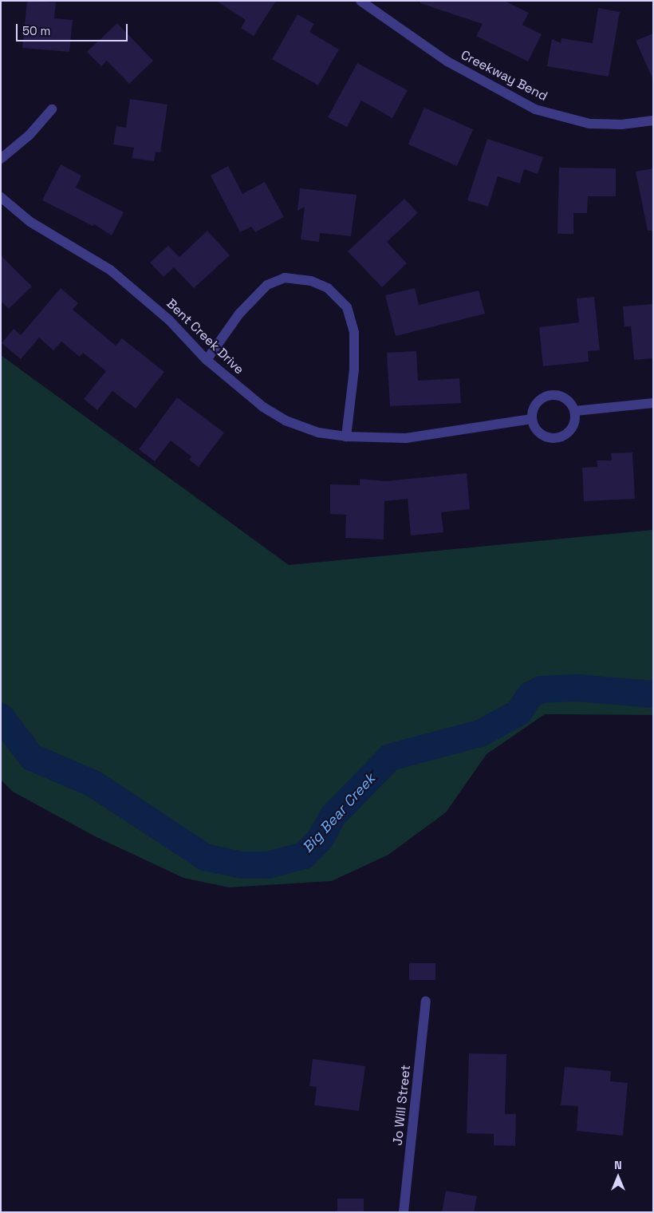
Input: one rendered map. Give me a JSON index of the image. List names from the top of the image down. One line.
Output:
{"streets":{"street":["Creekway Bend","Bent Creek Drive","Jo Will Street"]},"water":["Big Bear Creek"],"scale_bar":"50 m","north":"top"}
